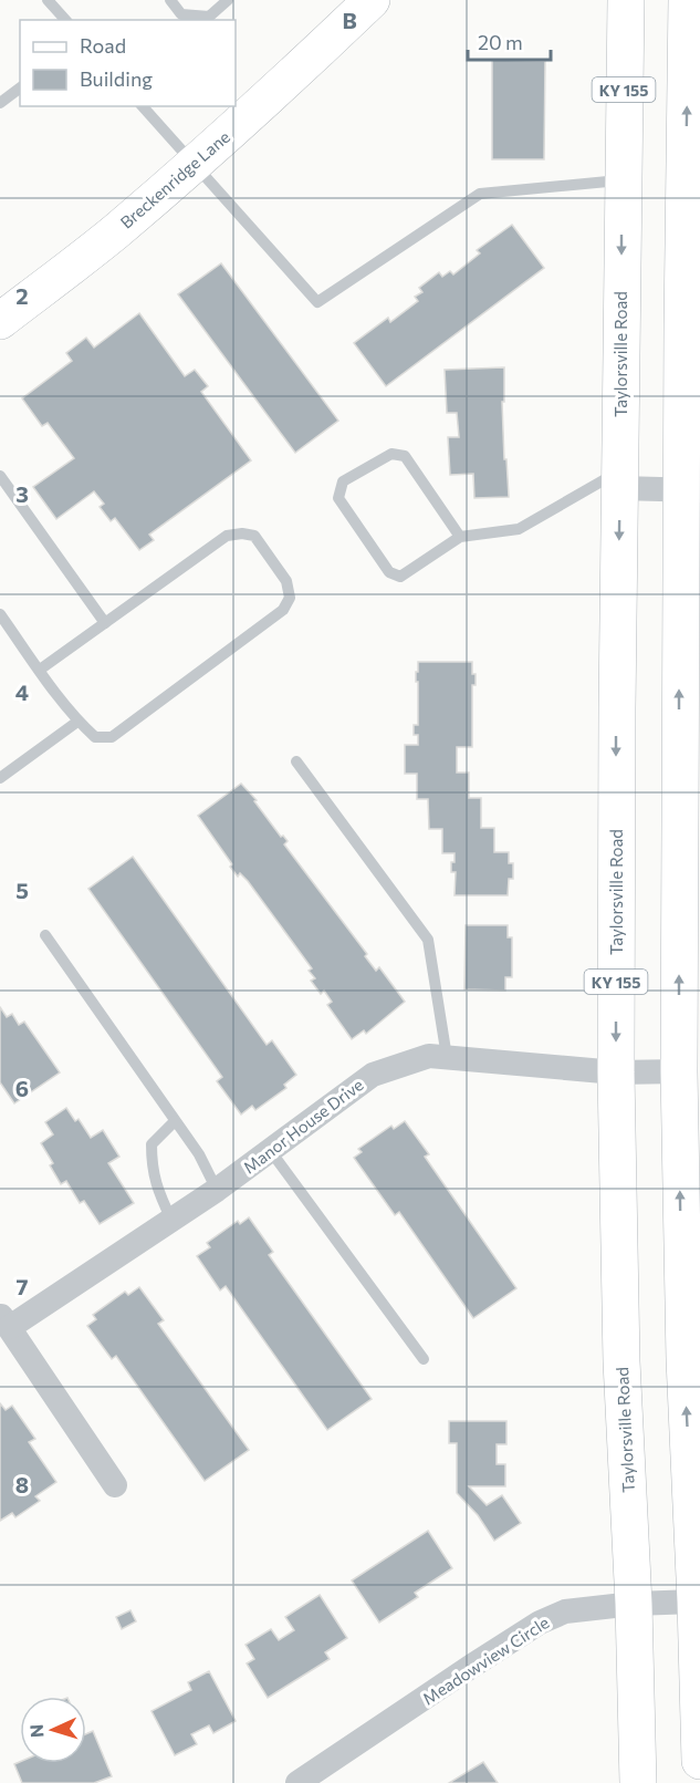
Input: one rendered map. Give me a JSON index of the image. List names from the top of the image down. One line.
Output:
{"streets":{"main road":["KY 155","Breckenridge Lane","Taylorsville Road"],"street":["Manor House Drive","Meadowview Circle"]},"crossings":[["Taylorsville Road","Manor House Drive"],["Taylorsville Road","Meadowview Circle"]],"legend":["Road","Building"],"scale_bar":"20 m","north":"left","grid":{"columns":["B"],"rows":["2","3","4","5","6","7","8"]}}
